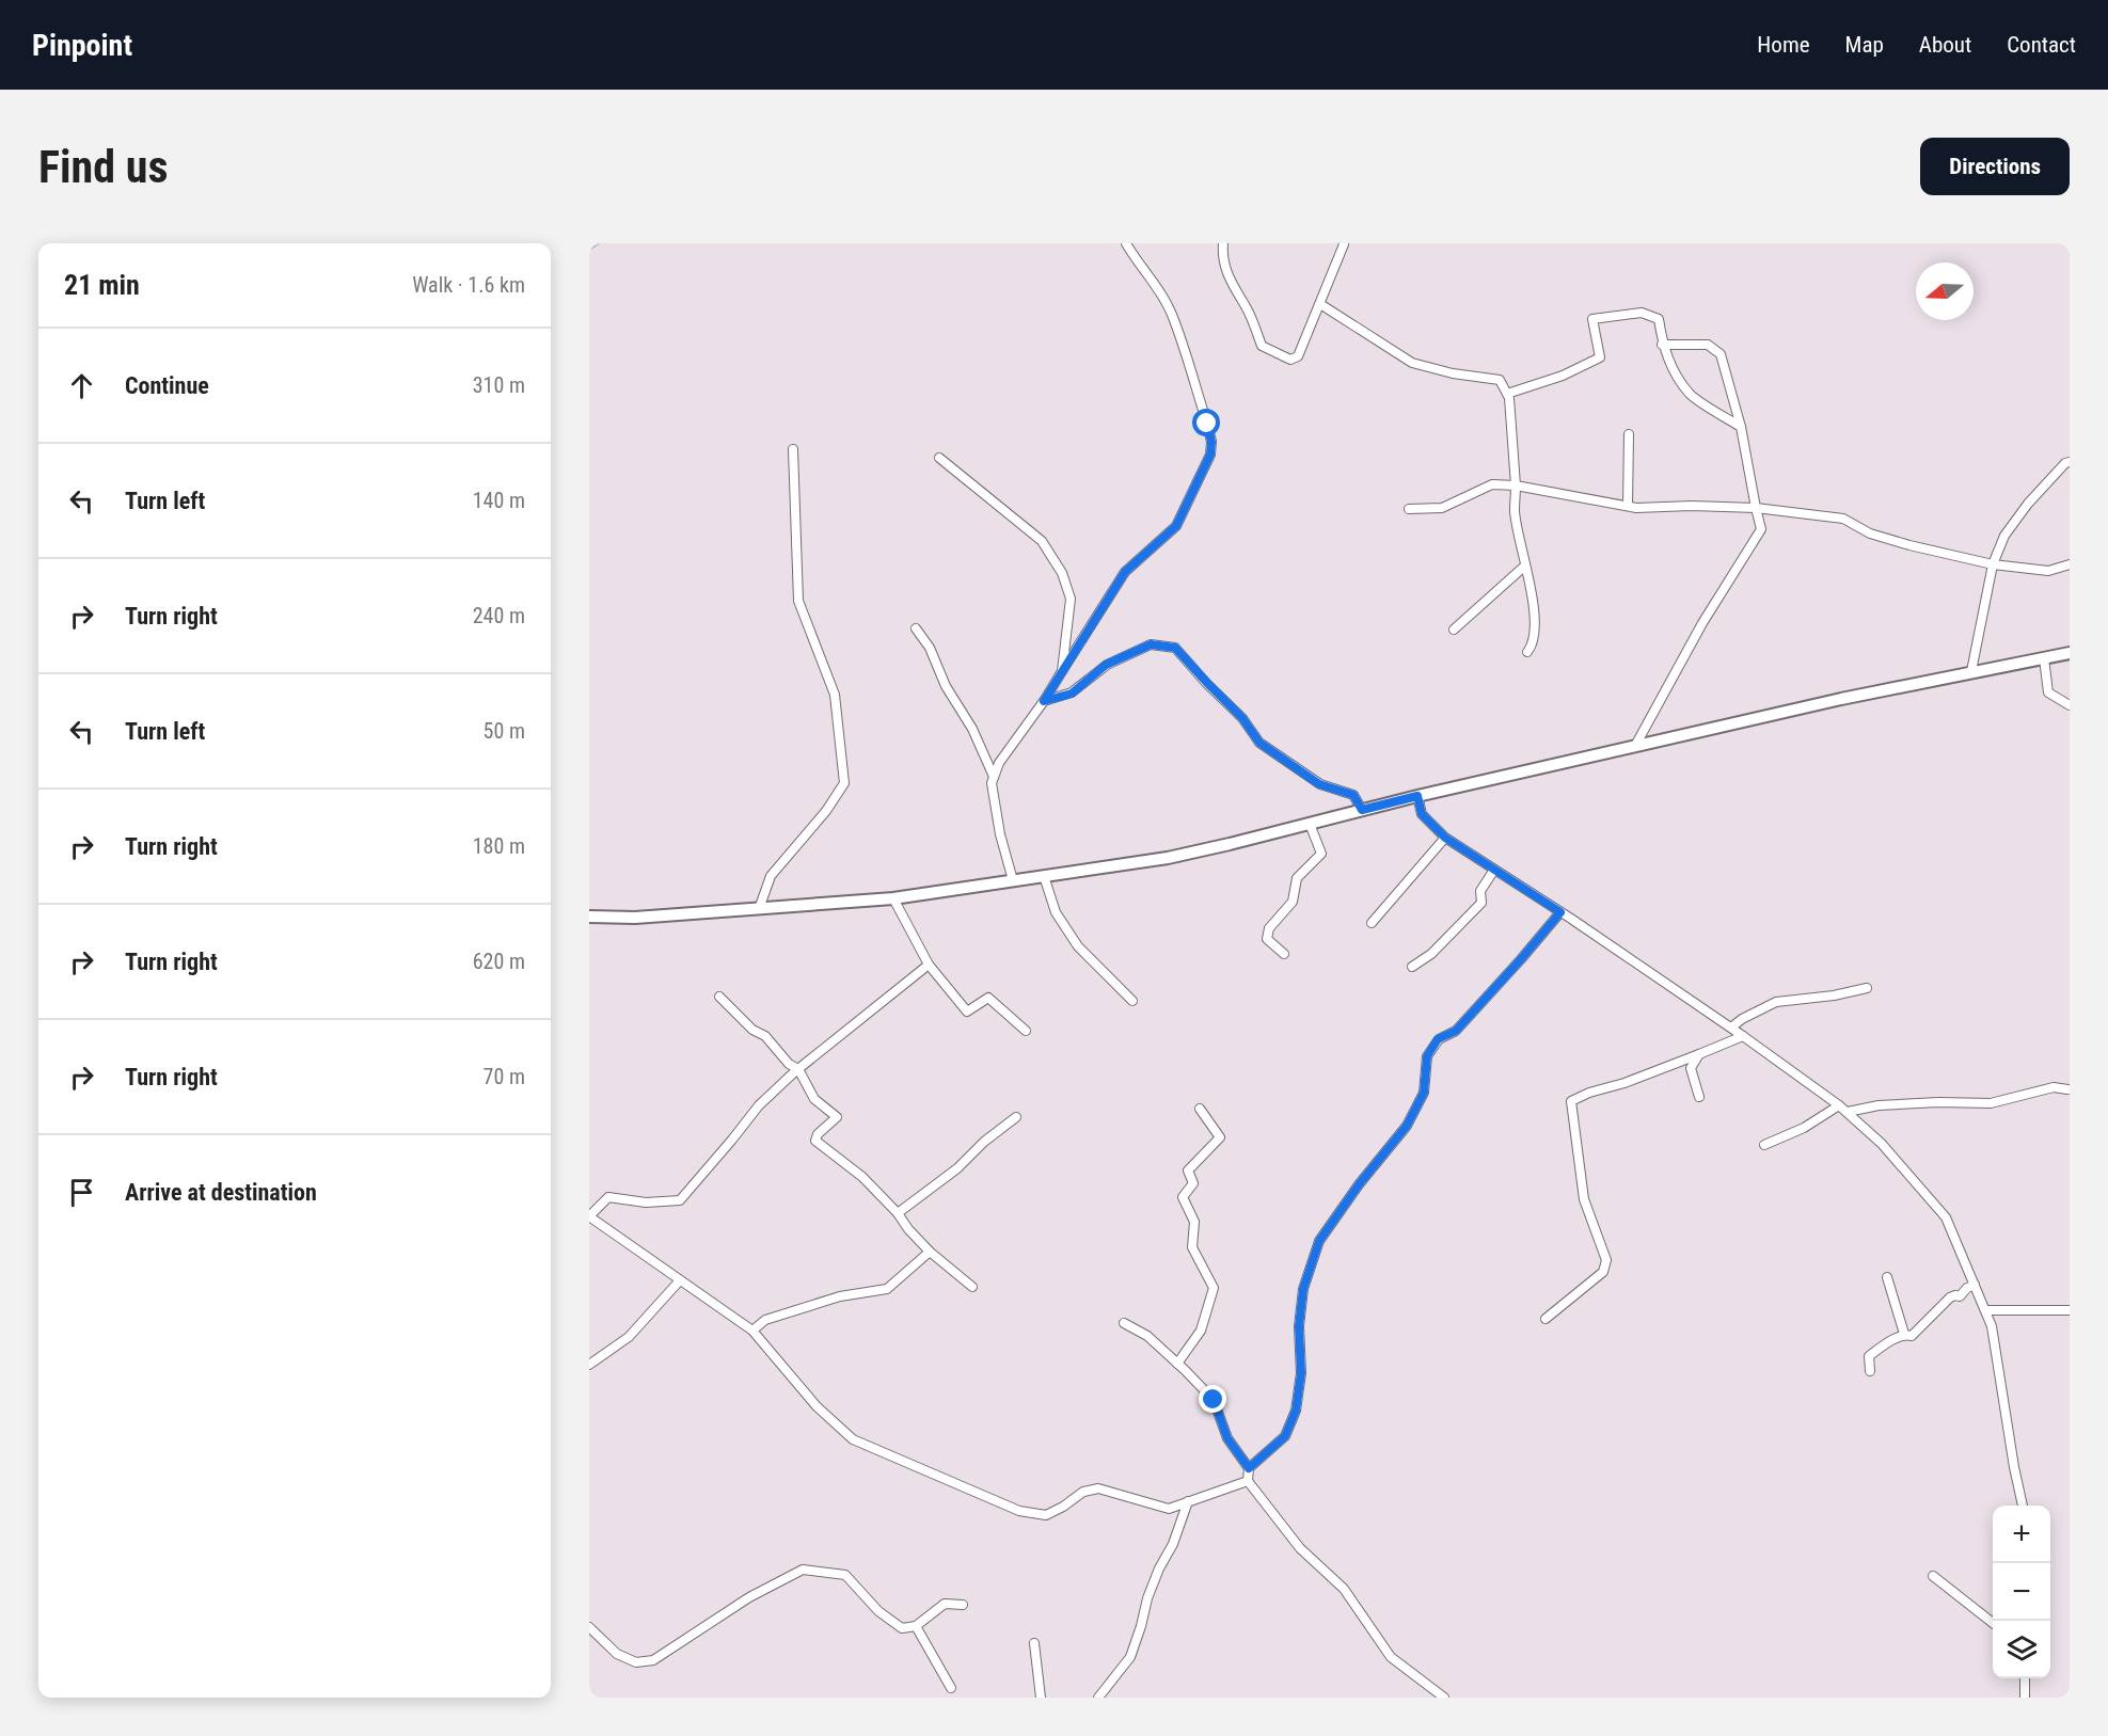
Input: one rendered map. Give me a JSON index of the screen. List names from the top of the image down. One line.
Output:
{"north":"left","page":{"header":"Pinpoint","nav":["Home","Map","About","Contact"],"buttons":"Directions","title":"Find us","heading":["21 min","Walk · 1.6 km"],"list":[["Continue","310 m"],["Turn left","140 m"],["Turn right","240 m"],["Turn left","50 m"],["Turn right","180 m"],["Turn right","620 m"],["Turn right","70 m"],"Arrive at destination"],"map_buttons":["+","−"]}}
